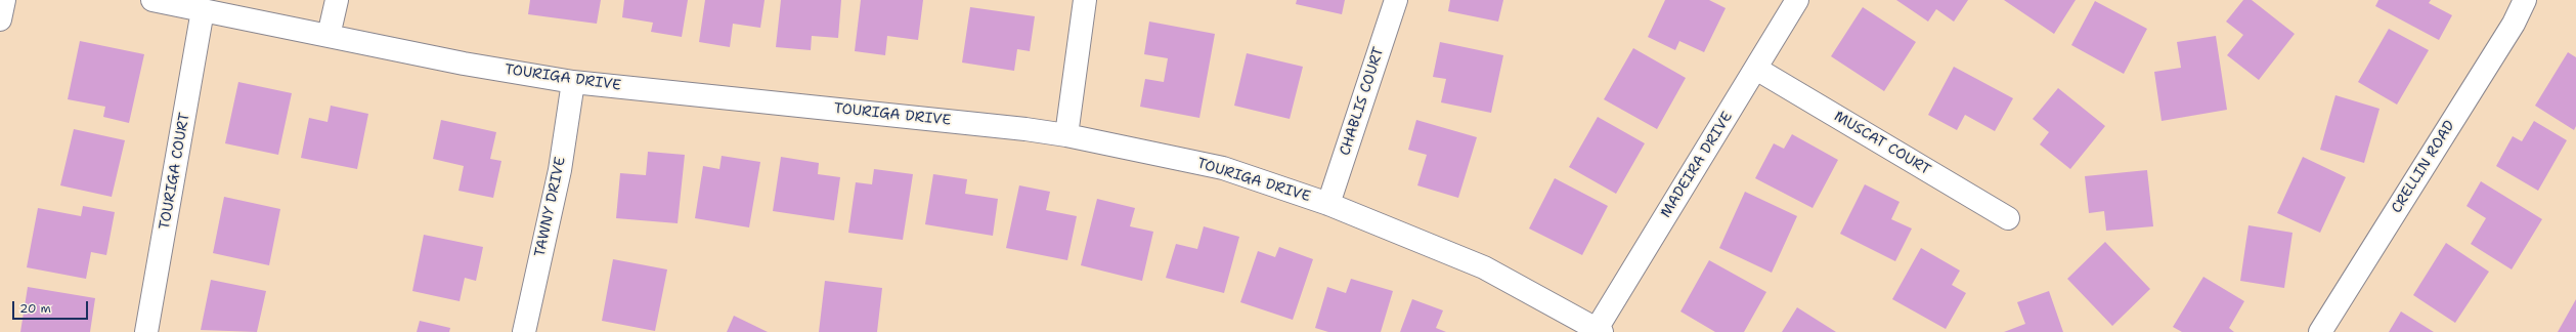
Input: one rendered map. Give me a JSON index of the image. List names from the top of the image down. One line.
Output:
{"streets":{"street":["TOURIGA DRIVE","CHABLIS COURT","MUSCAT COURT","MADEIRA DRIVE","CRELLIN ROAD","TOURIGA COURT","TAWNY DRIVE"]},"crossings":[["TOURIGA DRIVE","CHABLIS COURT"],["TOURIGA DRIVE","MADEIRA DRIVE"],["TOURIGA DRIVE","TOURIGA COURT"],["TOURIGA DRIVE","TAWNY DRIVE"],["MUSCAT COURT","MADEIRA DRIVE"]],"scale_bar":"20 m"}
